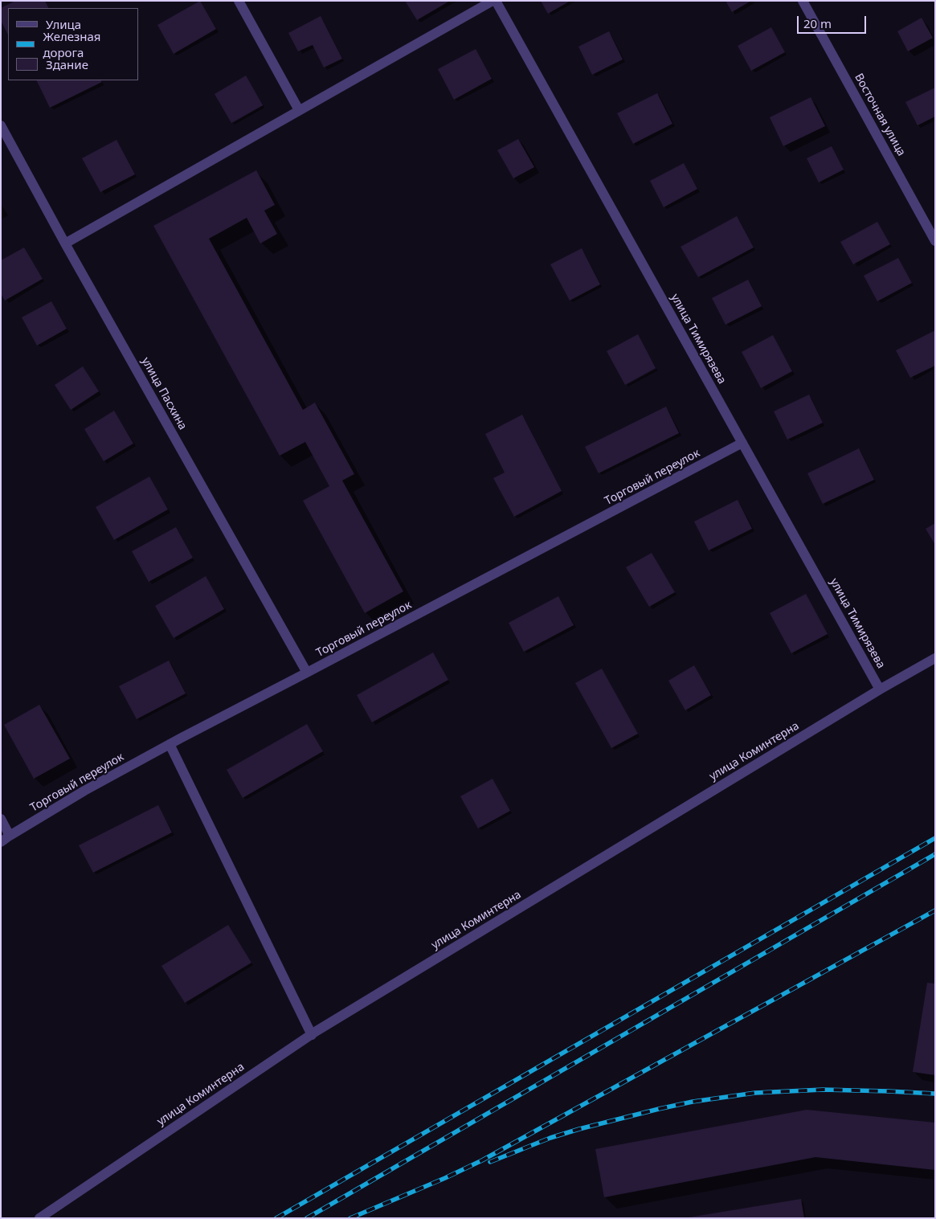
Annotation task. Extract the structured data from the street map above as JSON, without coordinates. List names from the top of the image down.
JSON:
{
  "streets": {
    "street": [
      "Восточная улица",
      "улица Тимирязева",
      "улица Пасхина",
      "Торговый переулок",
      "улица Коминтерна"
    ]
  },
  "crossings": [
    ["улица Тимирязева", "Торговый переулок"],
    ["улица Тимирязева", "улица Коминтерна"],
    ["улица Пасхина", "Торговый переулок"]
  ],
  "legend": ["Улица", "Железная дорога", "Здание"],
  "scale_bar": "20 m"
}
